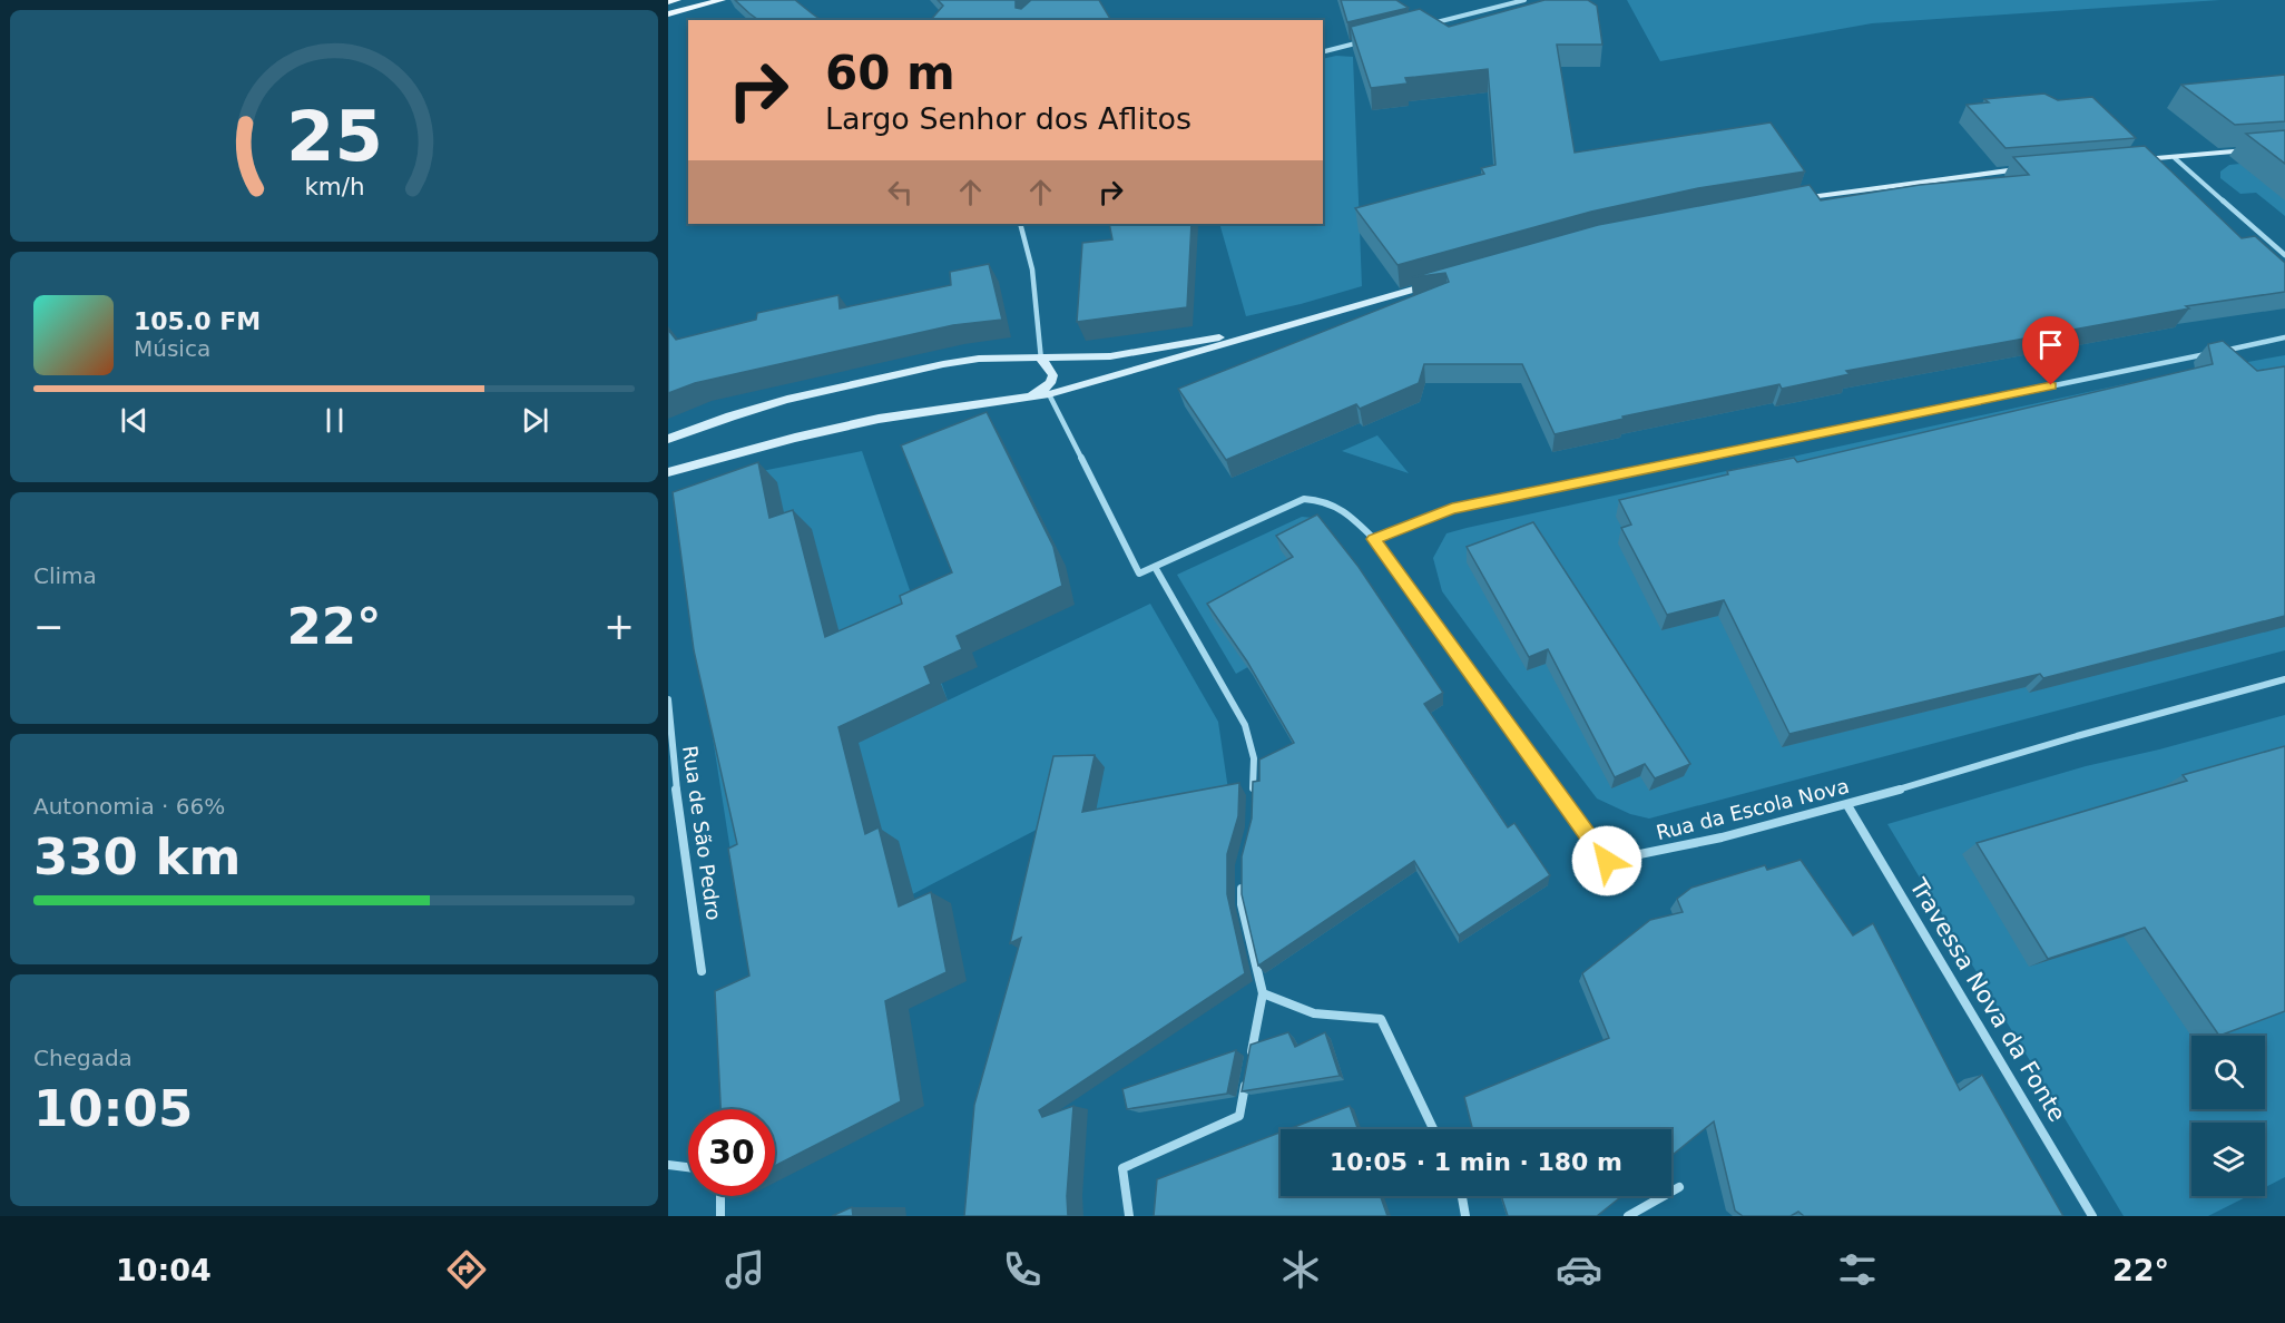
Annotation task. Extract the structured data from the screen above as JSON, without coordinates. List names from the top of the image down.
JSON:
{
  "streets": {
    "street": ["Rua da Escola Nova", "Rua de São Pedro", "Travessa Nova da Fonte"]
  },
  "crossings": [
    ["Rua da Escola Nova", "Travessa Nova da Fonte"]
  ],
  "page": {
    "turn": ["60 m", "Largo Senhor dos Aflitos"],
    "song": ["105.0 FM", "Música"],
    "tile": [
      "Clima",
      ["Autonomia · 66%", "330 km"],
      ["Chegada", "10:05"]
    ],
    "heat": ["−", "22°", "+"],
    "limit": "30",
    "trip": "10:05 · 1 min · 180 m",
    "tabs": ["10:04", "22°"],
    "gauge": ["25", "km/h"]
  }
}
